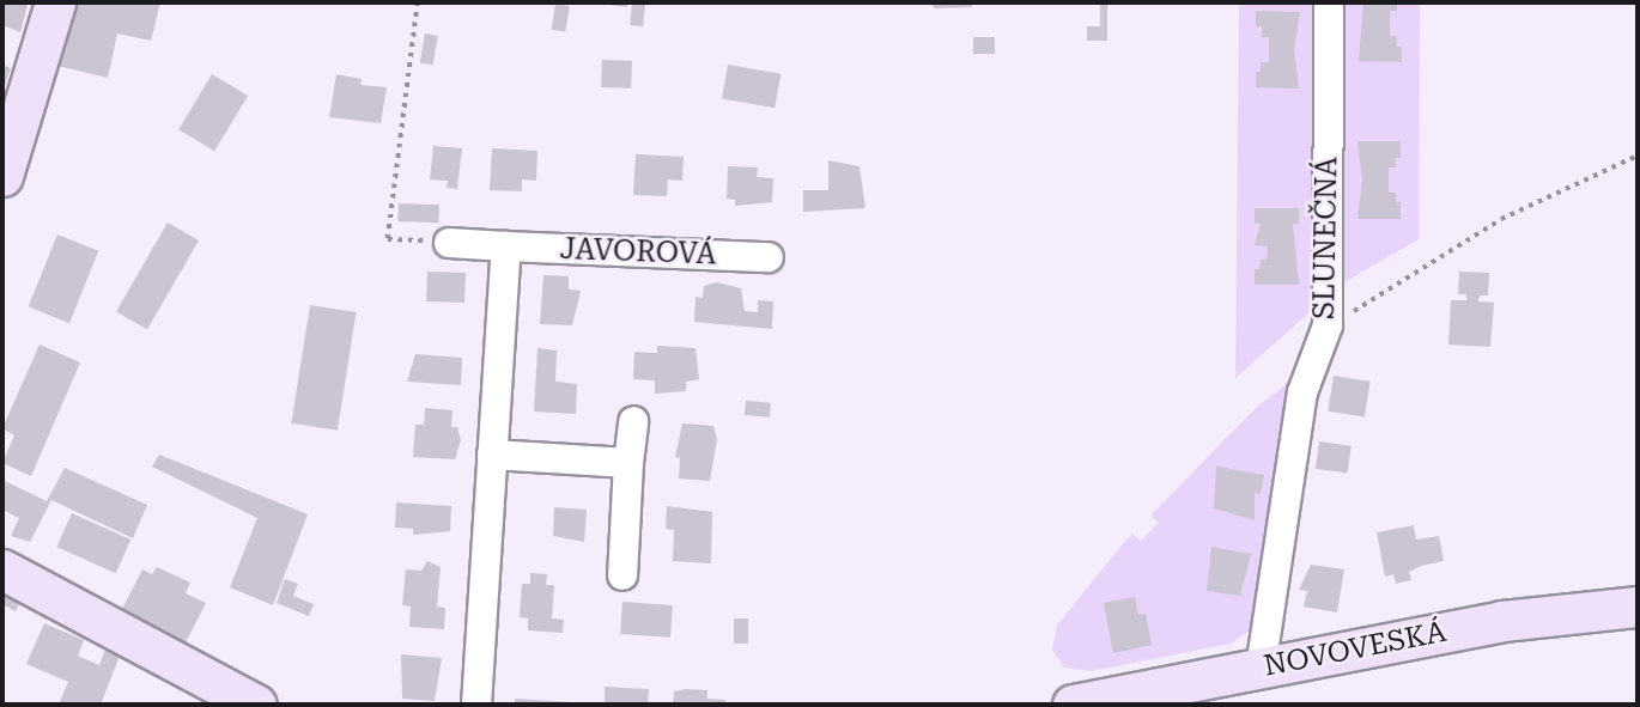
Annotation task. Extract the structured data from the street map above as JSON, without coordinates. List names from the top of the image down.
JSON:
{
  "streets": {
    "street": ["SLUNEČNÁ", "JAVOROVÁ", "NOVOVESKÁ"]
  },
  "crossings": [
    ["SLUNEČNÁ", "NOVOVESKÁ"]
  ]
}
